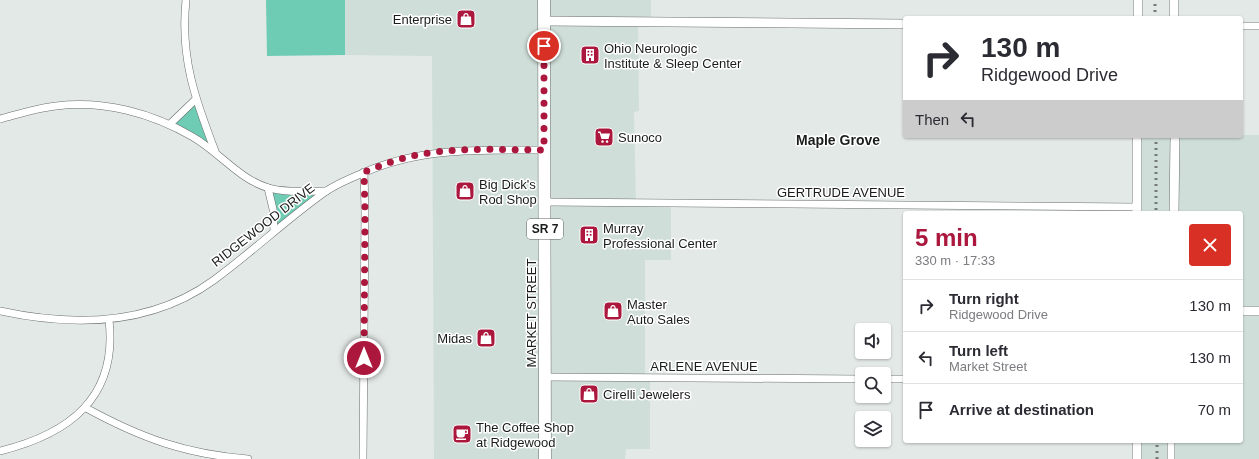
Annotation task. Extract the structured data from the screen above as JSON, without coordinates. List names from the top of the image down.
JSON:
{
  "streets": {
    "main road": ["SR 7", "MARKET STREET"],
    "street": ["GERTRUDE AVENUE", "RIDGEWOOD DRIVE", "ARLENE AVENUE"]
  },
  "crossings": [
    ["GERTRUDE AVENUE", "MARKET STREET"],
    ["RIDGEWOOD DRIVE", "MARKET STREET"],
    ["MARKET STREET", "ARLENE AVENUE"]
  ],
  "districts": ["Maple Grove"],
  "places": {
    "shop": [
      "Enterprise",
      "Big Dick's Rod Shop",
      "Master Auto Sales",
      "Midas",
      "Cirelli Jewelers"
    ],
    "building": ["Ohio Neurologic Institute & Sleep Center", "Murray Professional Center"],
    "supermarket": ["Sunoco"],
    "cafe": ["The Coffee Shop at Ridgewood"]
  },
  "page": {
    "turn": ["130 m", "Ridgewood Drive"],
    "then": "Then",
    "heading": ["5 min", "330 m · 17:33"],
    "list": [
      {
        "name": "Turn right",
        "note": "Ridgewood Drive",
        "value": "130 m"
      },
      {
        "name": "Turn left",
        "note": "Market Street",
        "value": "130 m"
      },
      {
        "name": "Arrive at destination",
        "value": "70 m"
      }
    ]
  }
}
